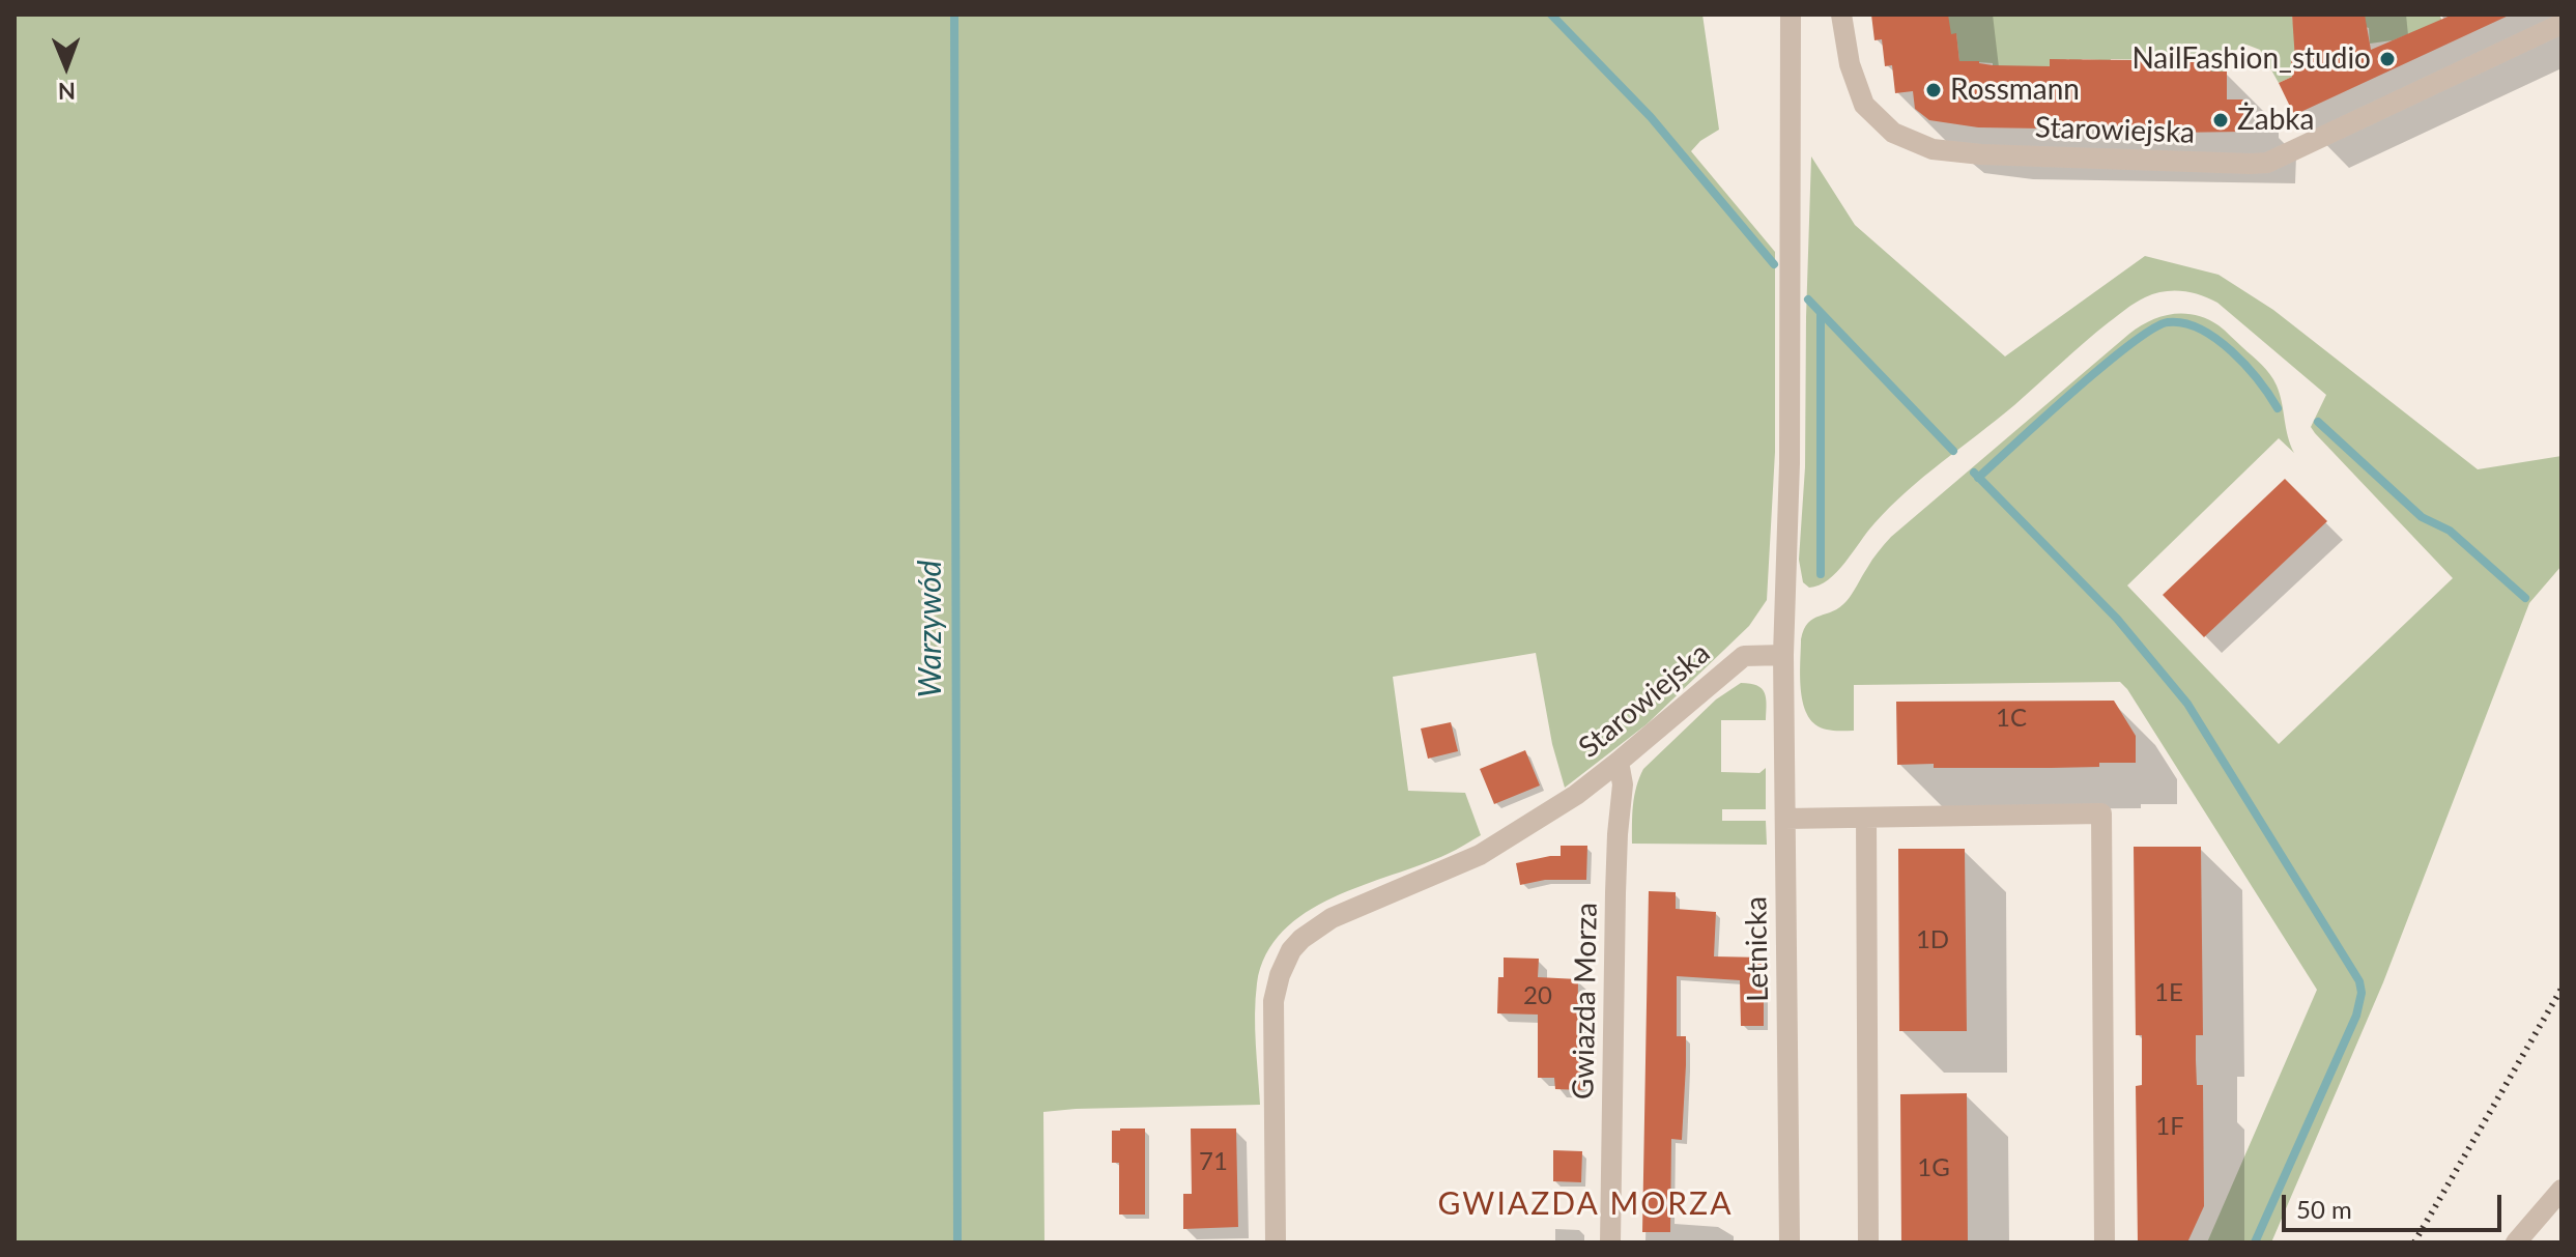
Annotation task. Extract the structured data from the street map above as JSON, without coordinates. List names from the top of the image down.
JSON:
{
  "streets": {
    "street": ["Starowiejska", "Letnicka", "Gwiazda Morza"]
  },
  "crossings": [
    ["Starowiejska", "Letnicka"],
    ["Starowiejska", "Gwiazda Morza"]
  ],
  "districts": ["GWIAZDA MORZA"],
  "water": ["Warzywód"],
  "places": ["NailFashion_studio", "Rossmann", "Żabka"],
  "house_numbers": [
    "1C",
    "1D",
    "1E",
    "20",
    "1F",
    "71",
    "1G"
  ],
  "scale_bar": "50 m",
  "north": "bottom"
}
